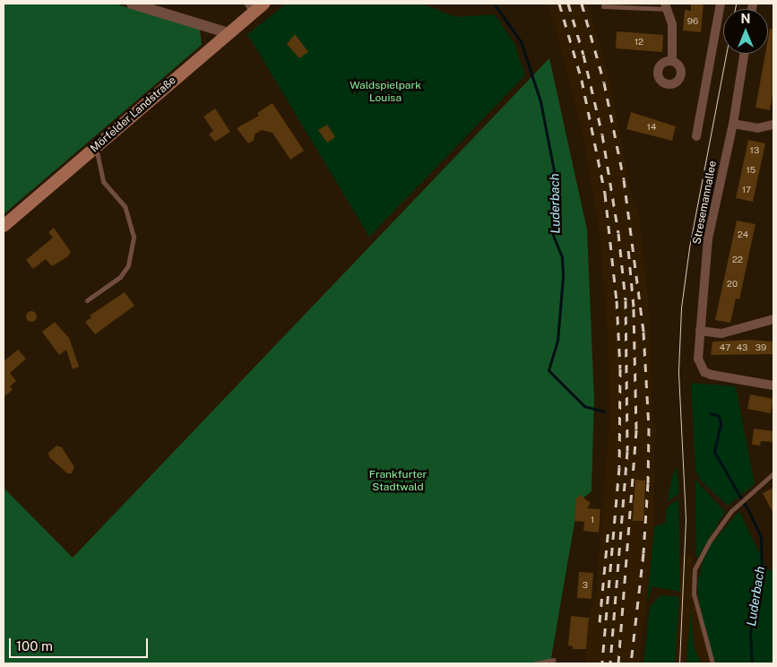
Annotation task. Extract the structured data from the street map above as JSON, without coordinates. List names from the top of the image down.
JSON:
{
  "streets": {
    "main road": ["Mörfelder Landstraße"],
    "street": ["Stresemannallee"]
  },
  "water": ["Luderbach"],
  "parks": ["Waldspielpark Louisa", "Frankfurter Stadtwald"],
  "house_numbers": [
    "96",
    "12",
    "14",
    "13",
    "15",
    "17",
    "24",
    "22",
    "20",
    "47",
    "43",
    "39",
    "1",
    "3"
  ],
  "scale_bar": "100 m",
  "north": "top"
}
